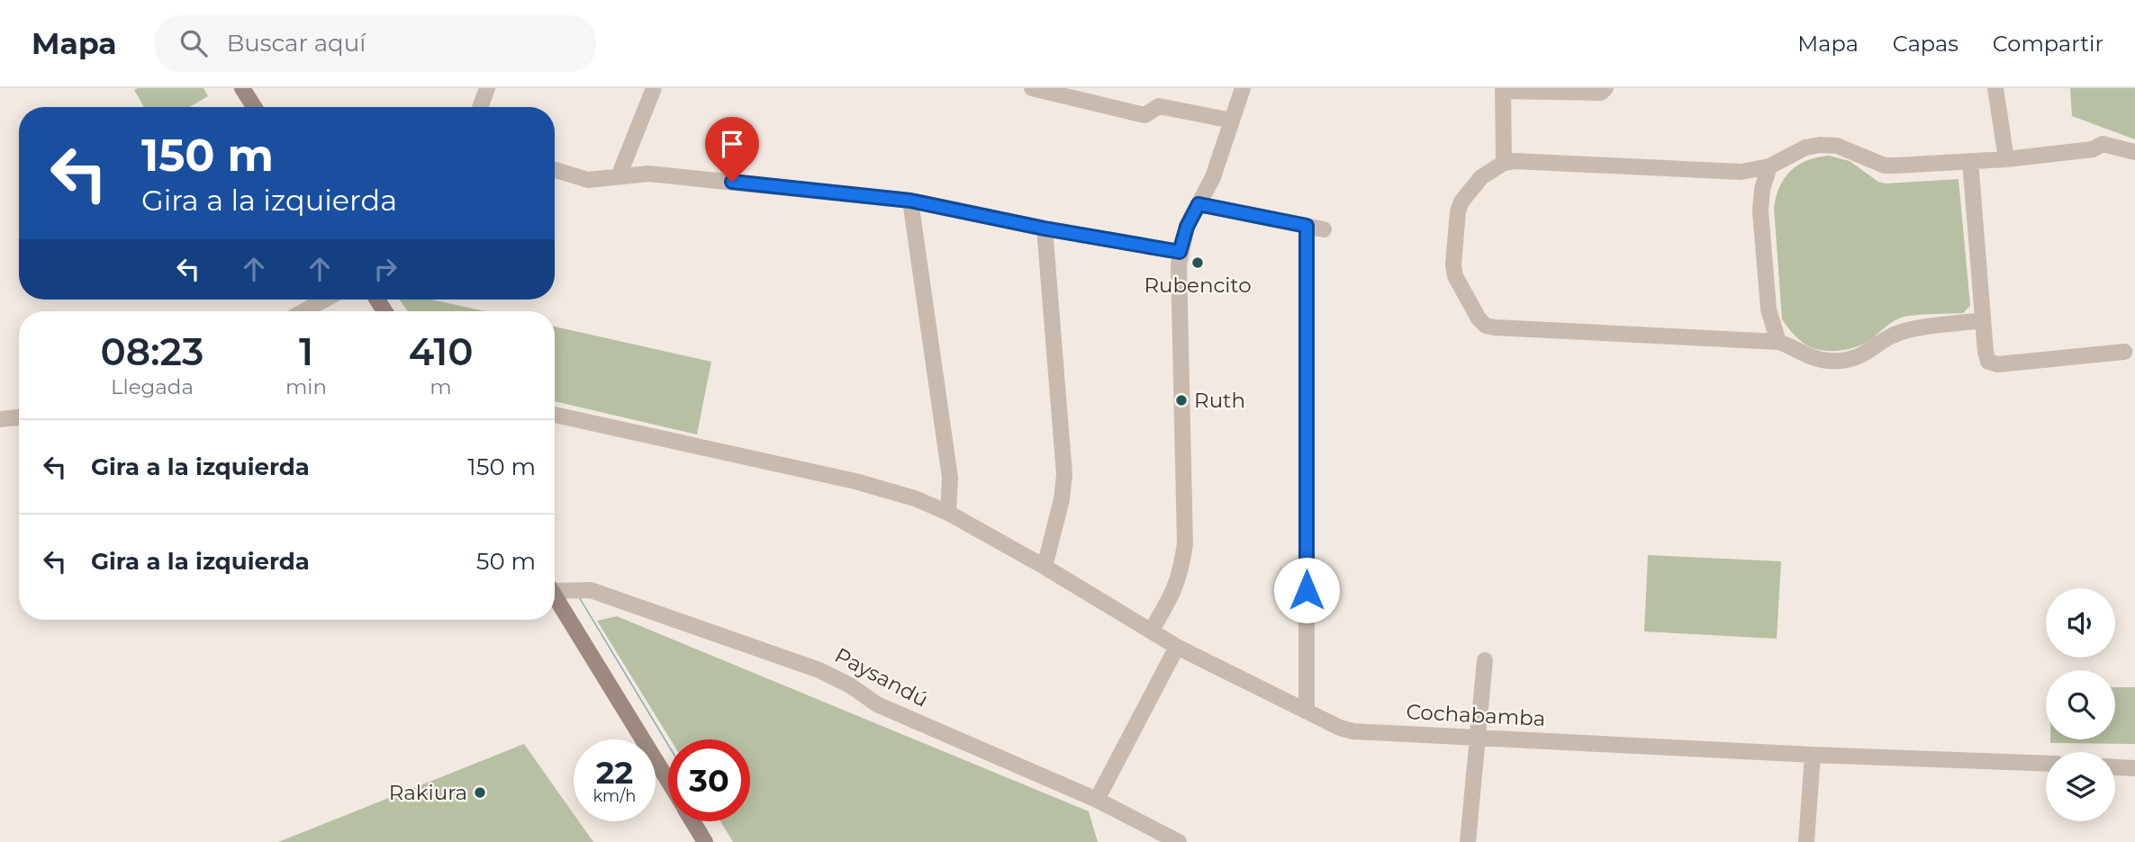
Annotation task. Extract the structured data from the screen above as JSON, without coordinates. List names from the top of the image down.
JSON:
{
  "streets": {
    "street": ["Paysandú", "Cochabamba"]
  },
  "places": ["Rubencito", "Ruth", "Rakiura"],
  "page": {
    "header": "Mapa",
    "search": "Buscar aquí",
    "nav": ["Mapa", "Capas", "Compartir"],
    "turn": ["150 m", "Gira a la izquierda"],
    "eta": [
      "08:23",
      "Llegada",
      "1",
      "min",
      "410",
      "m"
    ],
    "list": [
      {
        "name": "Gira a la izquierda",
        "value": "150 m"
      },
      {
        "name": "Gira a la izquierda",
        "value": "50 m"
      }
    ],
    "speed": "22 km/h",
    "limit": "30"
  }
}
